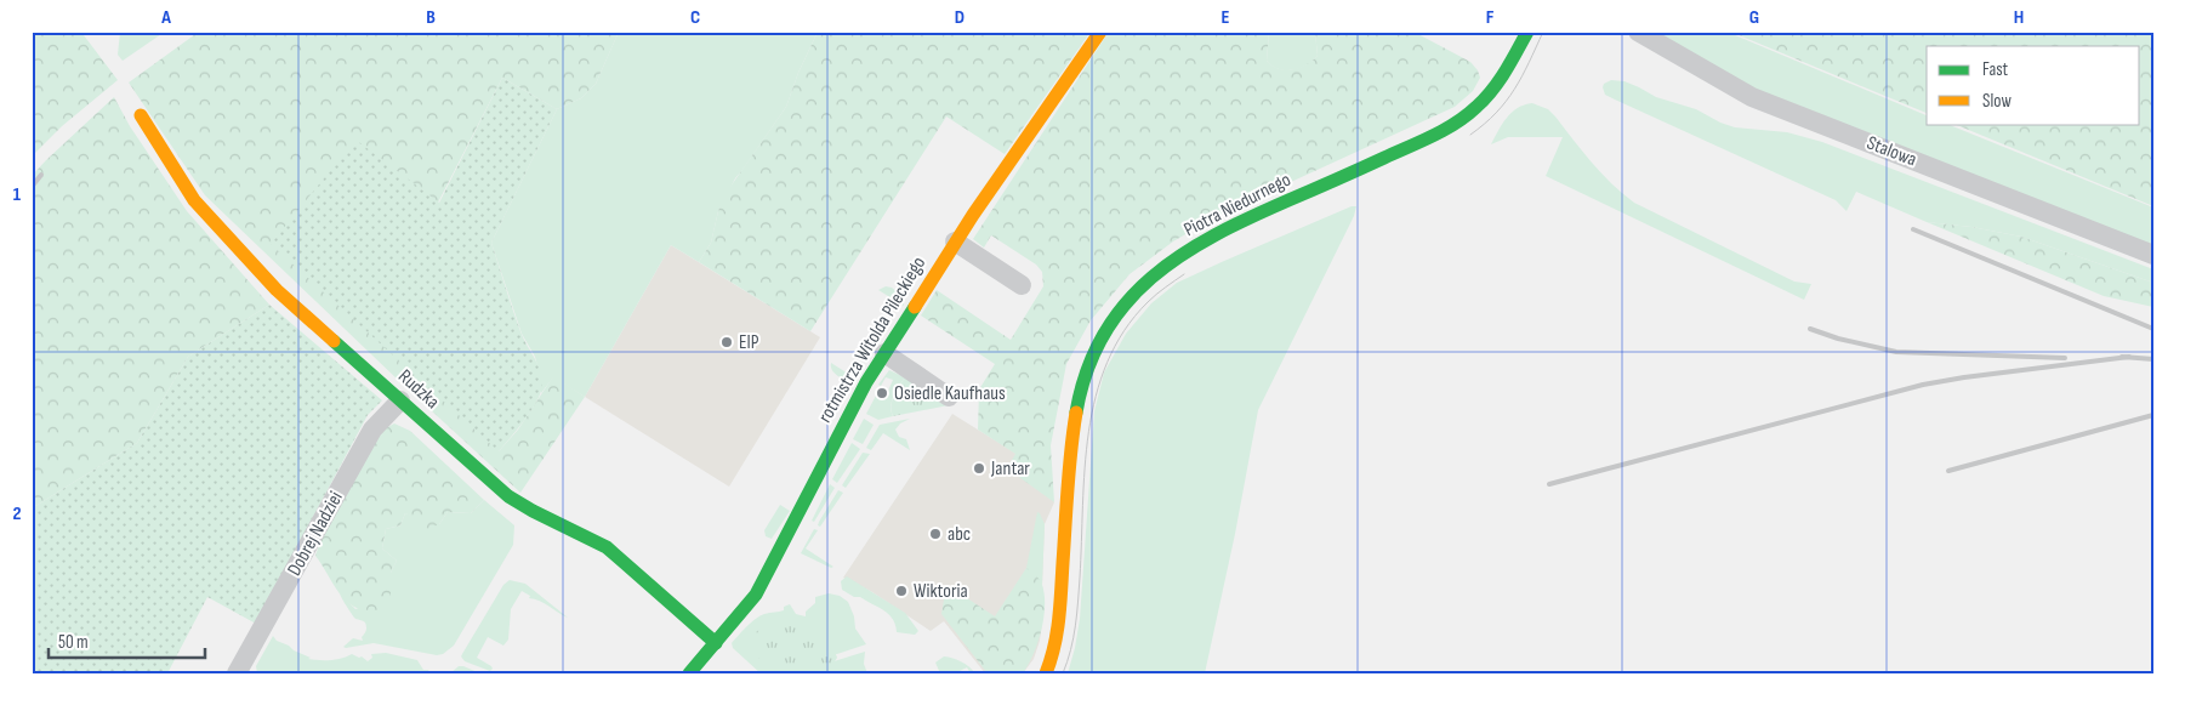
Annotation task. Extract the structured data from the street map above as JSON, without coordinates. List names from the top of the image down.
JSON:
{
  "streets": {
    "street": [
      "Stalowa",
      "Piotra Niedurnego",
      "rotmistrza Witolda Pileckiego",
      "Rudzka",
      "Dobrej Nadziei"
    ]
  },
  "crossings": [
    ["rotmistrza Witolda Pileckiego", "Rudzka"],
    ["Rudzka", "Dobrej Nadziei"]
  ],
  "places": [
    "EIP",
    "Osiedle Kaufhaus",
    "Jantar",
    "abc",
    "Wiktoria"
  ],
  "legend": ["Fast", "Slow"],
  "scale_bar": "50 m",
  "grid": {
    "columns": [
      "A",
      "B",
      "C",
      "D",
      "E",
      "F",
      "G",
      "H"
    ],
    "rows": ["1", "2"]
  }
}
